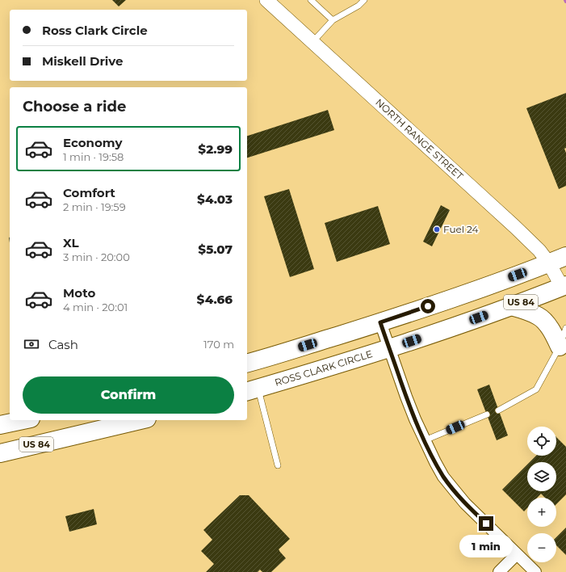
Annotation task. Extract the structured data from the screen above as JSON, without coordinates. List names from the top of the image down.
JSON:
{
  "streets": {
    "highway": ["US 84", "ROSS CLARK CIRCLE"],
    "street": ["NORTH RANGE STREET"]
  },
  "crossings": [
    ["NORTH RANGE STREET", "US 84"],
    ["NORTH RANGE STREET", "ROSS CLARK CIRCLE"]
  ],
  "places": ["Fuel 24"],
  "page": {
    "banner": ["Ross Clark Circle", "Miskell Drive"],
    "heading": "Choose a ride",
    "list": [
      {
        "name": "Economy",
        "note": "1 min · 19:58",
        "value": "$2.99"
      },
      {
        "name": "Comfort",
        "note": "2 min · 19:59",
        "value": "$4.03"
      },
      {
        "name": "XL",
        "note": "3 min · 20:00",
        "value": "$5.07"
      },
      {
        "name": "Moto",
        "note": "4 min · 20:01",
        "value": "$4.66"
      }
    ],
    "pay": ["Cash", "170 m"],
    "buttons": "Confirm",
    "map_buttons": ["+", "−"],
    "bubble": "1 min"
  }
}
